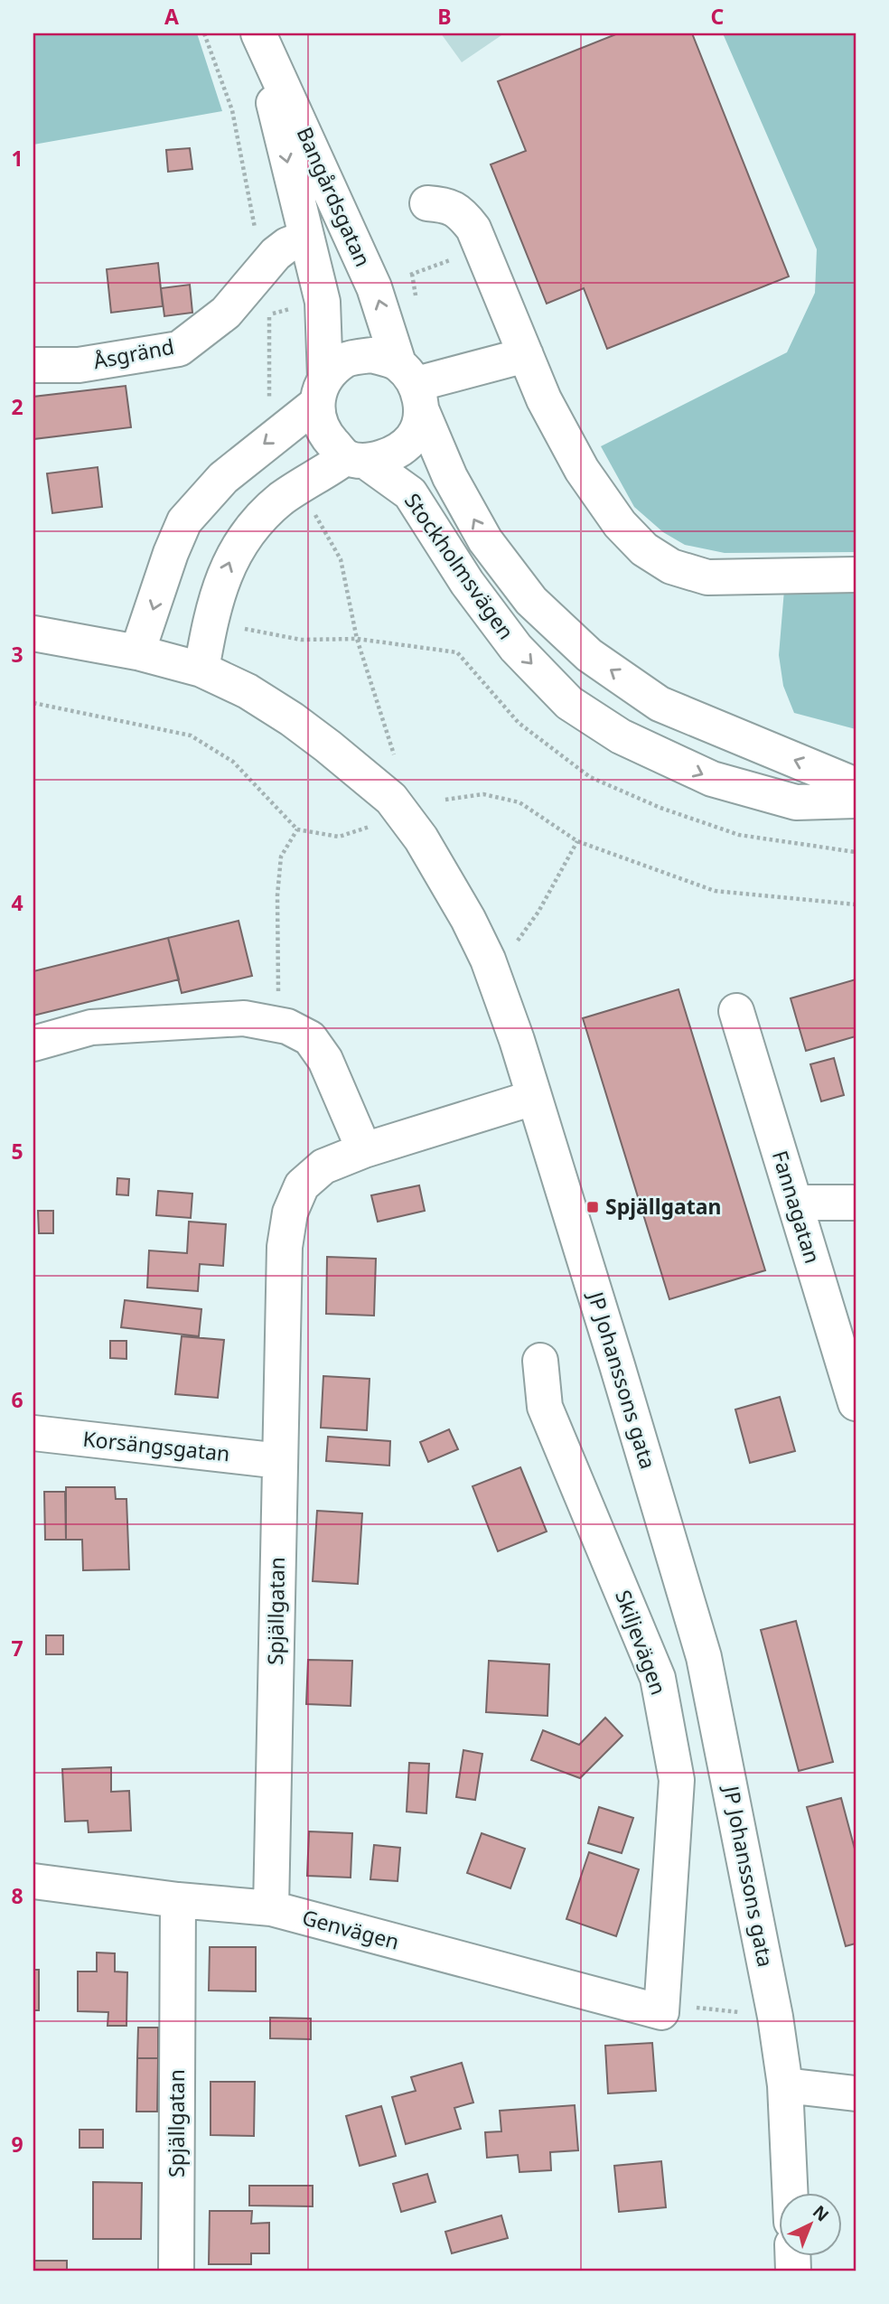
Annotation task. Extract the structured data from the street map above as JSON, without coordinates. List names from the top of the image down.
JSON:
{
  "streets": {
    "street": [
      "Bangårdsgatan",
      "Åsgränd",
      "Stockholmsvägen",
      "Fannagatan",
      "JP Johanssons gata",
      "Korsängsgatan",
      "Spjällgatan",
      "Skiljevägen",
      "Genvägen"
    ]
  },
  "crossings": [
    ["Bangårdsgatan", "Åsgränd"],
    ["Bangårdsgatan", "Stockholmsvägen"],
    ["JP Johanssons gata", "Spjällgatan"],
    ["Korsängsgatan", "Spjällgatan"],
    ["Spjällgatan", "Genvägen"],
    ["Skiljevägen", "Genvägen"]
  ],
  "places": {
    "transit": ["Spjällgatan"]
  },
  "north": "top right",
  "grid": {
    "columns": ["A", "B", "C"],
    "rows": [
      "1",
      "2",
      "3",
      "4",
      "5",
      "6",
      "7",
      "8",
      "9"
    ]
  }
}
